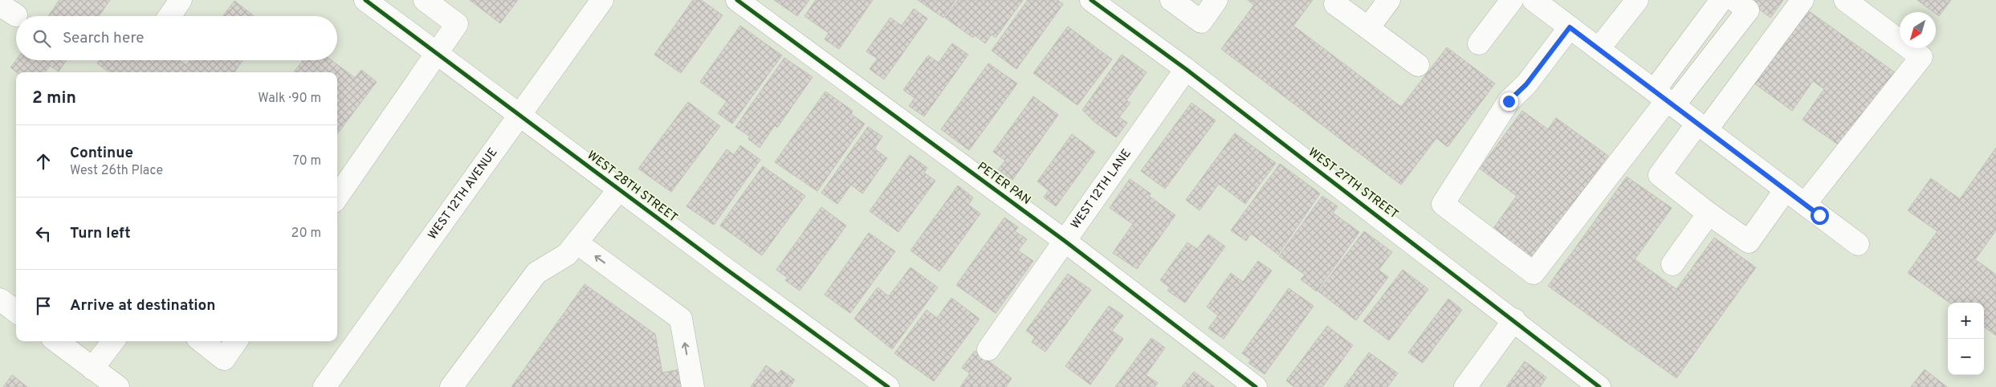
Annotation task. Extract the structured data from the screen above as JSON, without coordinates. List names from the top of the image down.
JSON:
{
  "streets": {
    "street": [
      "PETER PAN",
      "WEST 27TH STREET",
      "WEST 28TH STREET",
      "WEST 12TH LANE",
      "WEST 12TH AVENUE"
    ]
  },
  "crossings": [
    ["PETER PAN", "WEST 12TH LANE"],
    ["WEST 27TH STREET", "WEST 12TH LANE"],
    ["WEST 28TH STREET", "WEST 12TH AVENUE"]
  ],
  "north": "bottom left",
  "page": {
    "search": "Search here",
    "heading": ["2 min", "Walk · 90 m"],
    "list": [
      ["Continue", "West 26th Place", "70 m"],
      ["Turn left", "20 m"],
      "Arrive at destination"
    ],
    "map_buttons": ["+", "−"]
  }
}
